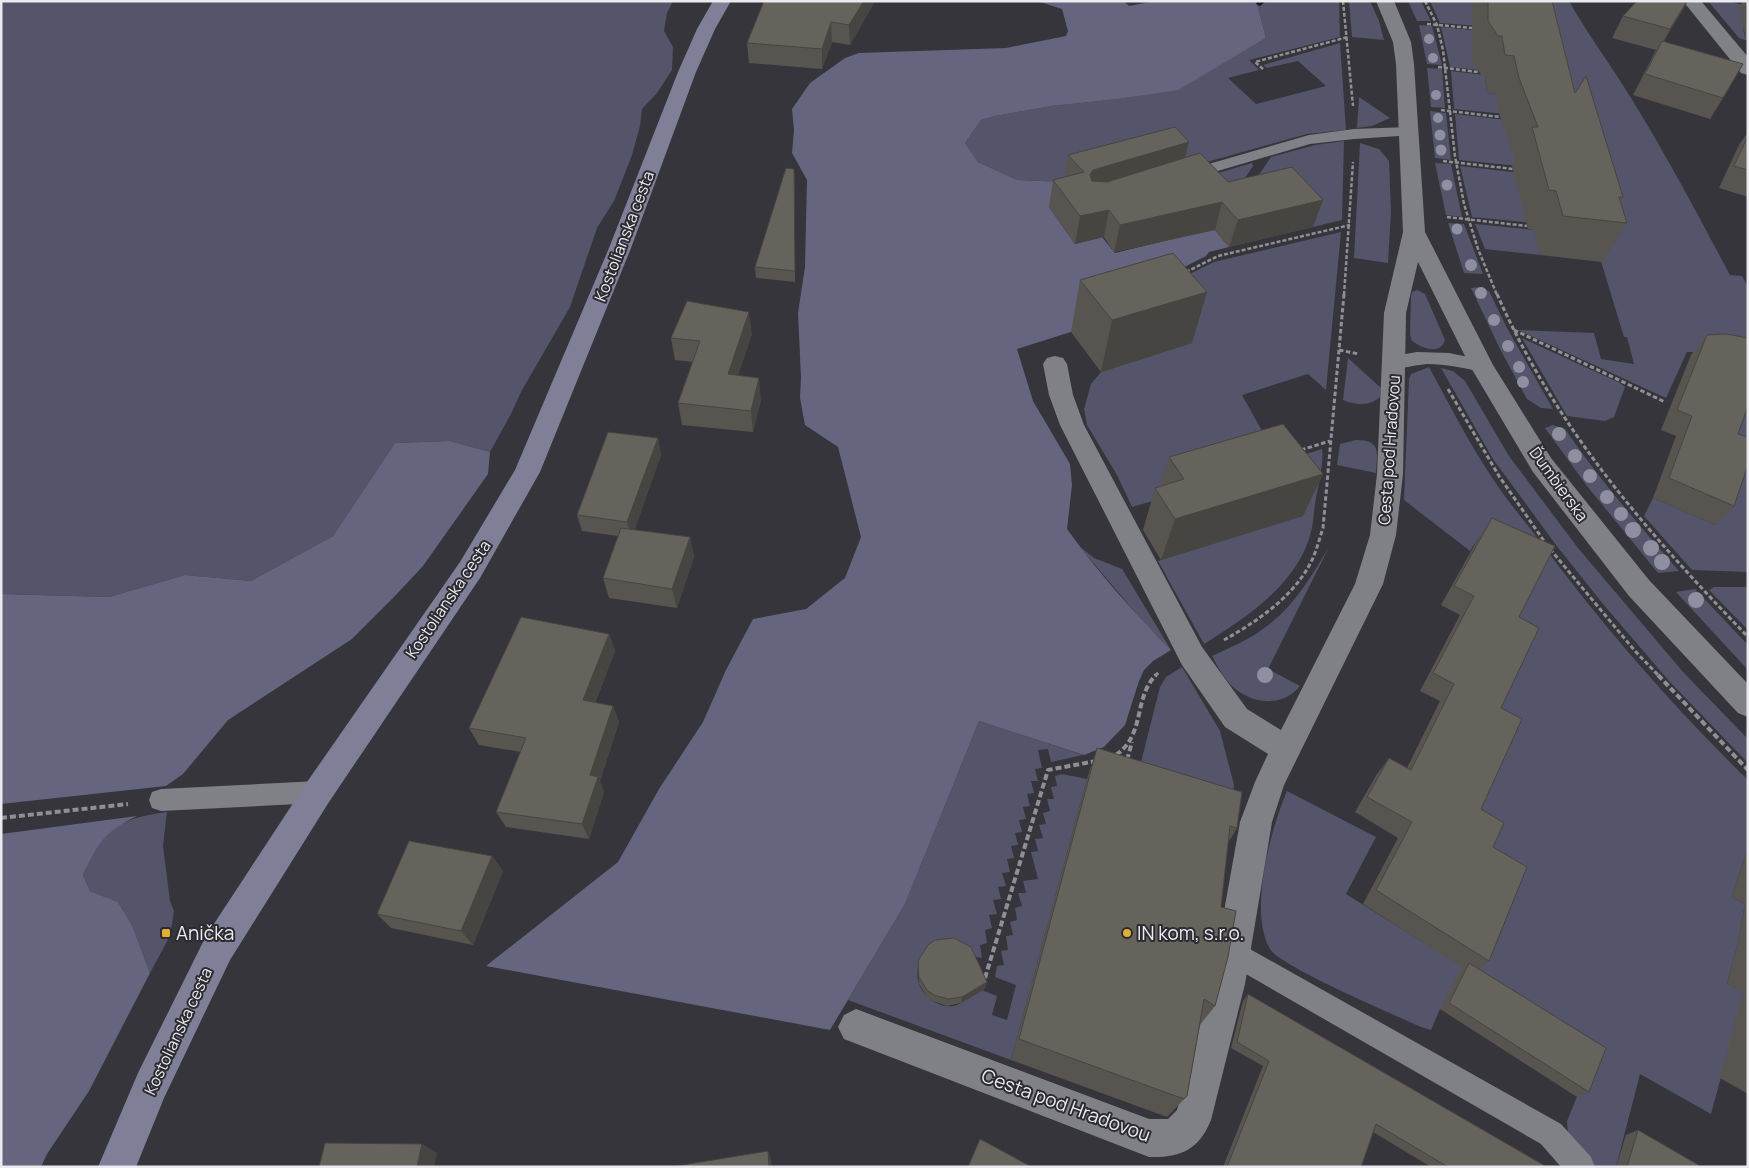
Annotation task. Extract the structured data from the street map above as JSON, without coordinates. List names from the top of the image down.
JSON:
{
  "streets": {
    "street": ["Kostolianska cesta", "Cesta pod Hradovou", "Ďumbierska"]
  },
  "crossings": [
    ["Cesta pod Hradovou", "Ďumbierska"]
  ],
  "places": {
    "transit": ["Anička"],
    "other": ["IN kom, s.r.o."]
  }
}
